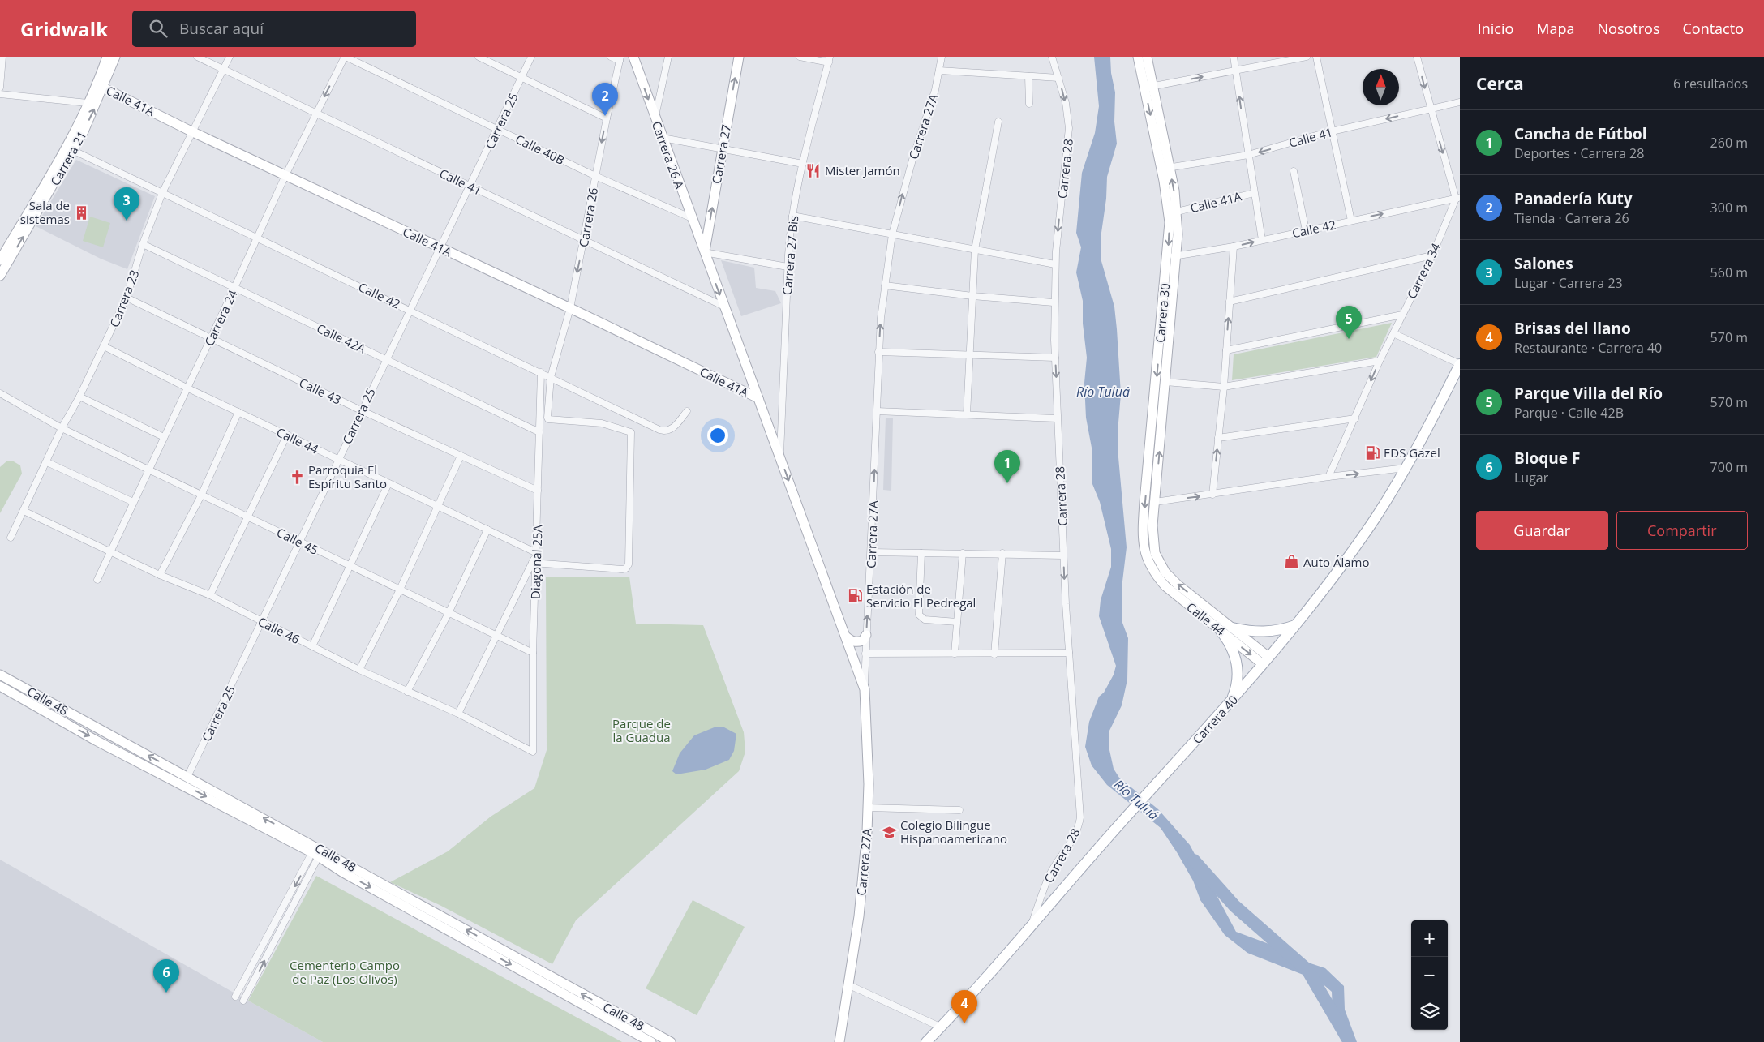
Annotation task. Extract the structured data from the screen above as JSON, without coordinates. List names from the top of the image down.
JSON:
{
  "streets": {
    "main road": [
      "Calle 41A",
      "Carrera 27A",
      "Carrera 27",
      "Carrera 26 A",
      "Carrera 21",
      "Carrera 30",
      "Calle 44",
      "Calle 48",
      "Carrera 40"
    ],
    "street": [
      "Carrera 25",
      "Calle 41",
      "Calle 40B",
      "Carrera 28",
      "Carrera 26",
      "Calle 42",
      "Carrera 27 Bis",
      "Carrera 34",
      "Carrera 23",
      "Carrera 24",
      "Calle 42A",
      "Calle 43",
      "Calle 45",
      "Diagonal 25A",
      "Calle 46"
    ]
  },
  "crossings": [
    ["Calle 41A", "Carrera 25"],
    ["Calle 41A", "Carrera 26 A"],
    ["Calle 41A", "Carrera 21"],
    ["Calle 41A", "Carrera 26"],
    ["Calle 41A", "Carrera 23"],
    ["Calle 41A", "Carrera 30"],
    ["Calle 41A", "Carrera 24"],
    ["Carrera 25", "Calle 41"],
    ["Carrera 25", "Calle 40B"],
    ["Carrera 25", "Calle 42"],
    ["Carrera 25", "Calle 42A"],
    ["Carrera 25", "Calle 43"],
    ["Carrera 25", "Calle 44"],
    ["Carrera 25", "Calle 45"],
    ["Carrera 25", "Calle 46"],
    ["Carrera 25", "Calle 48"],
    ["Carrera 27A", "Carrera 26 A"],
    ["Calle 41", "Carrera 26 A"],
    ["Calle 41", "Carrera 26"],
    ["Calle 41", "Carrera 23"],
    ["Calle 41", "Carrera 30"],
    ["Calle 41", "Carrera 24"],
    ["Calle 40B", "Carrera 26 A"],
    ["Calle 40B", "Carrera 26"],
    ["Calle 40B", "Carrera 24"],
    ["Carrera 27", "Carrera 26 A"],
    ["Carrera 26 A", "Carrera 27 Bis"],
    ["Carrera 21", "Calle 42"],
    ["Carrera 28", "Carrera 40"],
    ["Carrera 26", "Calle 42"],
    ["Carrera 26", "Diagonal 25A"],
    ["Calle 42", "Carrera 34"],
    ["Calle 42", "Carrera 23"],
    ["Calle 42", "Carrera 30"],
    ["Calle 42", "Carrera 24"],
    ["Calle 42", "Diagonal 25A"],
    ["Carrera 23", "Calle 42A"],
    ["Carrera 23", "Calle 43"],
    ["Carrera 23", "Calle 44"],
    ["Carrera 23", "Calle 45"],
    ["Carrera 23", "Calle 46"],
    ["Carrera 30", "Calle 44"],
    ["Carrera 24", "Calle 42A"],
    ["Carrera 24", "Calle 43"],
    ["Carrera 24", "Calle 44"],
    ["Carrera 24", "Calle 45"],
    ["Carrera 24", "Calle 46"],
    ["Calle 42A", "Diagonal 25A"],
    ["Calle 43", "Diagonal 25A"],
    ["Calle 44", "Diagonal 25A"],
    ["Calle 44", "Carrera 40"],
    ["Calle 45", "Diagonal 25A"],
    ["Diagonal 25A", "Calle 46"]
  ],
  "one_way": [
    "Carrera 27A",
    "Carrera 27",
    "Carrera 26 A",
    "Carrera 28"
  ],
  "water": ["Río Tuluá"],
  "parks": ["Parque de la Guadua", "Cementerio Campo de Paz (Los Olivos)"],
  "places": {
    "restaurant": ["Mister Jamón"],
    "building": ["Sala de sistemas"],
    "fuel station": ["EDS Gazel", "Estación de Servicio El Pedregal"],
    "church": ["Parroquia El Espíritu Santo"],
    "shop": ["Auto Álamo"],
    "school or university": ["Colegio Bilingue Hispanoamericano"]
  },
  "north": "top",
  "page": {
    "header": "Gridwalk",
    "search": "Buscar aquí",
    "nav": [
      "Inicio",
      "Mapa",
      "Nosotros",
      "Contacto"
    ],
    "heading": ["Cerca", "6 resultados"],
    "pins": [
      "2",
      "3",
      "5",
      "1",
      "6",
      "4"
    ],
    "list": [
      {
        "mark": "1",
        "name": "Cancha de Fútbol",
        "note": "Deportes · Carrera 28",
        "value": "260 m"
      },
      {
        "mark": "2",
        "name": "Panadería Kuty",
        "note": "Tienda · Carrera 26",
        "value": "300 m"
      },
      {
        "mark": "3",
        "name": "Salones",
        "note": "Lugar · Carrera 23",
        "value": "560 m"
      },
      {
        "mark": "4",
        "name": "Brisas del llano",
        "note": "Restaurante · Carrera 40",
        "value": "570 m"
      },
      {
        "mark": "5",
        "name": "Parque Villa del Río",
        "note": "Parque · Calle 42B",
        "value": "570 m"
      },
      {
        "mark": "6",
        "name": "Bloque F",
        "note": "Lugar",
        "value": "700 m"
      }
    ],
    "buttons": ["Guardar", "Compartir"],
    "map_buttons": ["+", "−"]
  }
}
